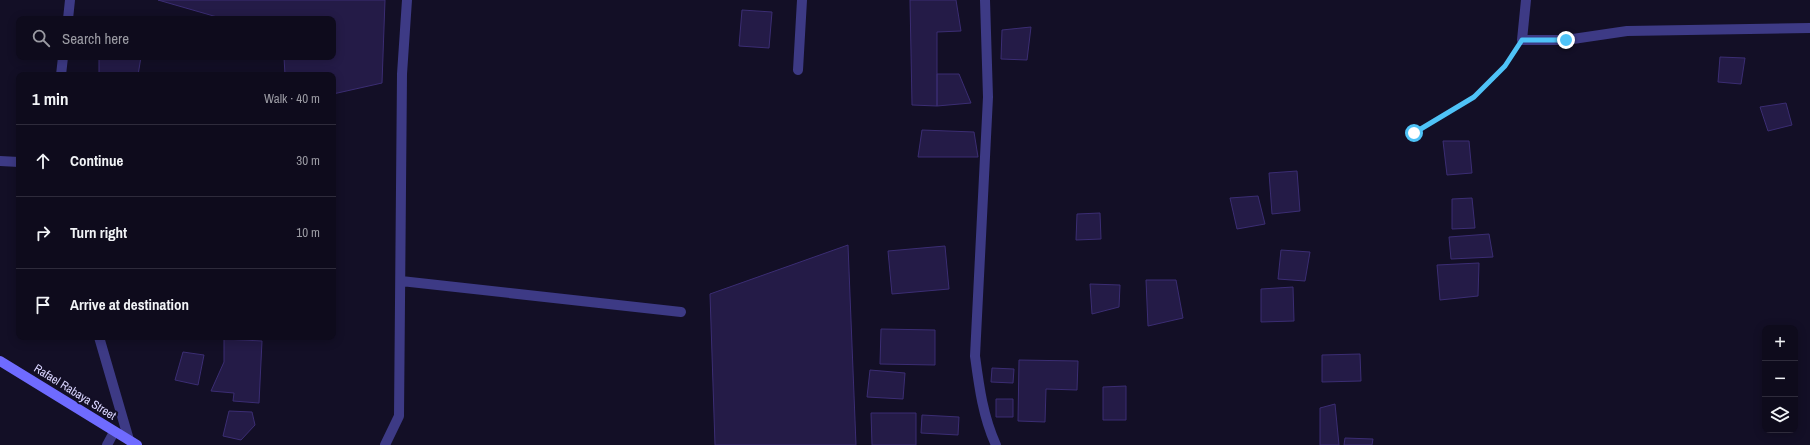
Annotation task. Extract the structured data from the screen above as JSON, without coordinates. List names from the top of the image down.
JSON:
{
  "streets": {
    "main road": ["Rafael Rabaya Street"]
  },
  "page": {
    "search": "Search here",
    "heading": ["1 min", "Walk · 40 m"],
    "list": [
      ["Continue", "30 m"],
      ["Turn right", "10 m"],
      "Arrive at destination"
    ],
    "map_buttons": ["+", "−"]
  }
}
